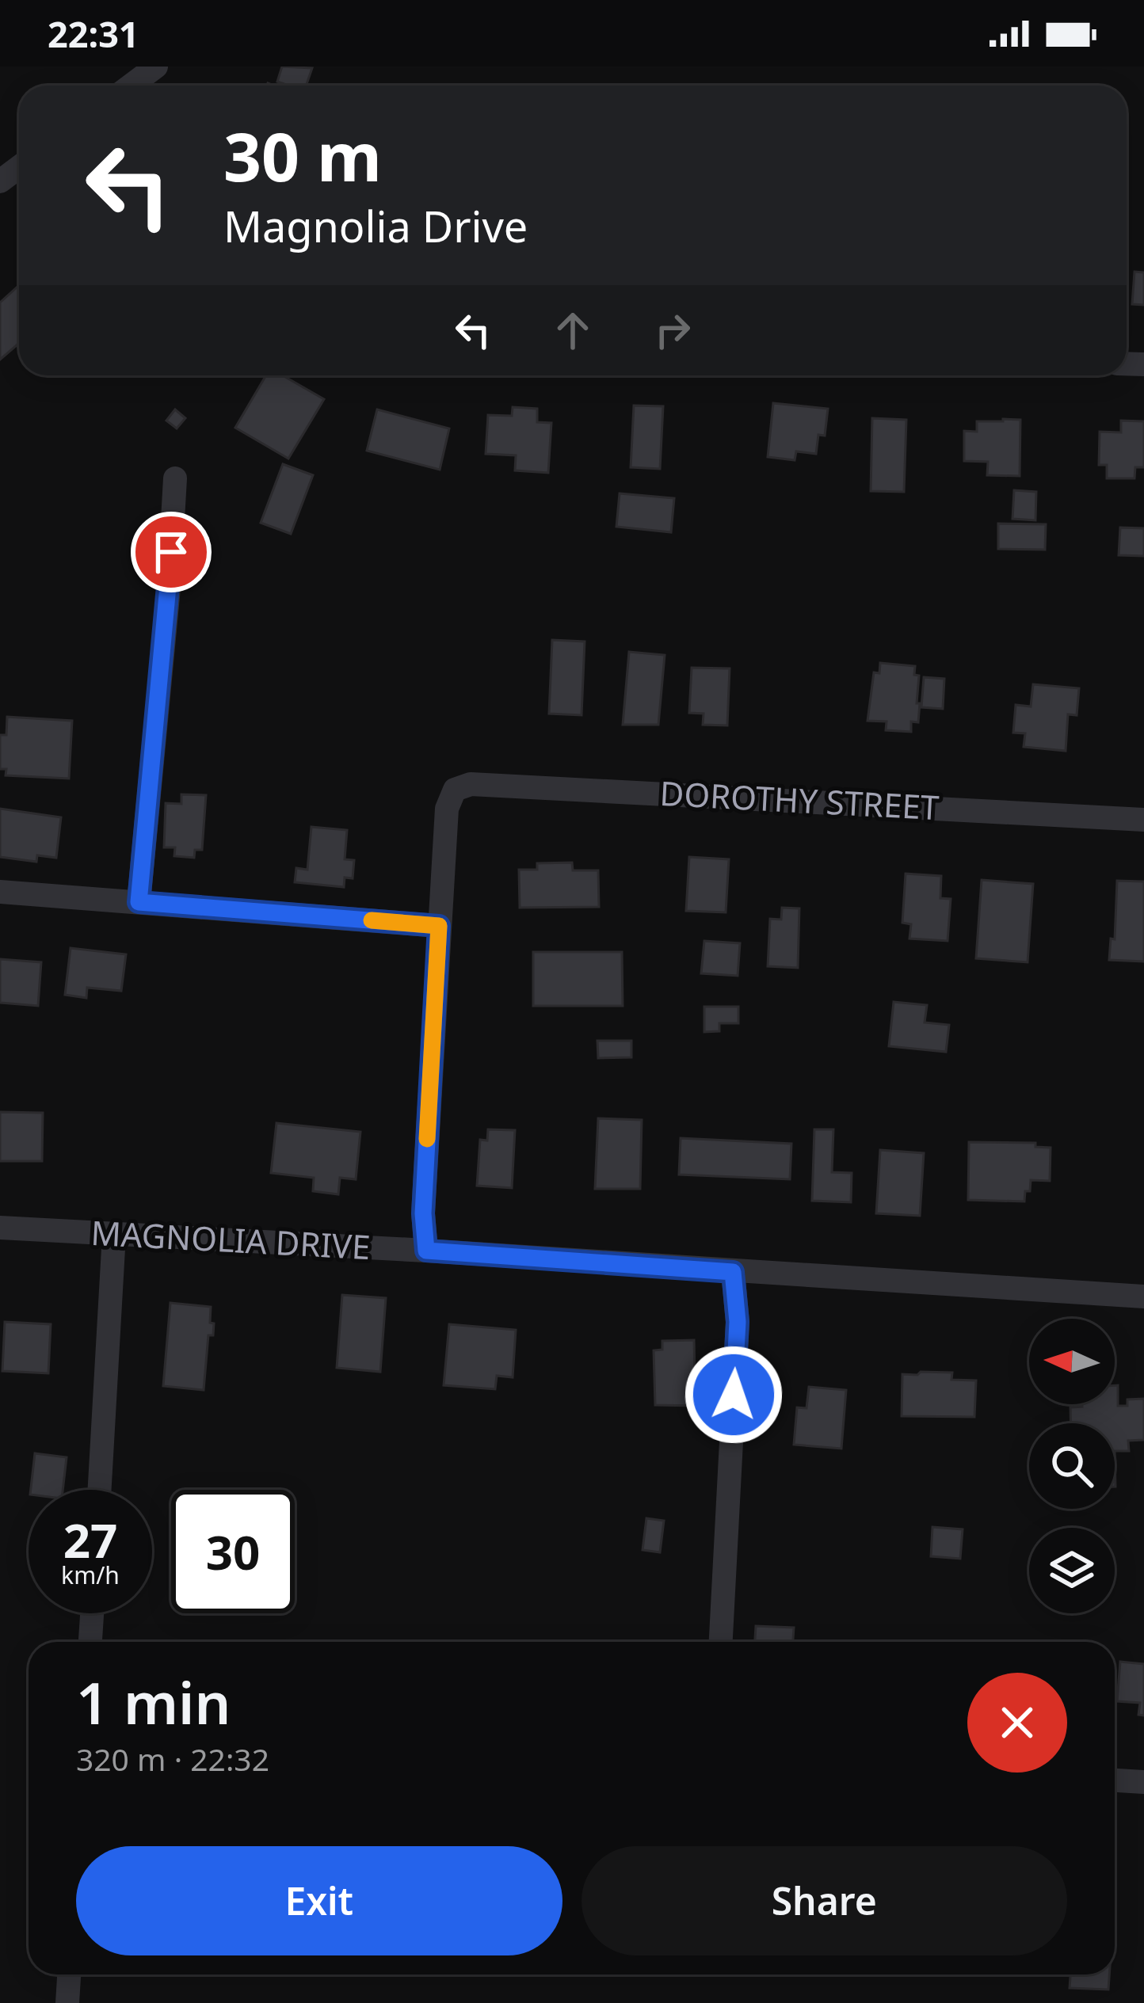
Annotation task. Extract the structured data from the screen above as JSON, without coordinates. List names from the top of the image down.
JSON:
{
  "streets": {
    "street": ["DOROTHY STREET", "MAGNOLIA DRIVE"]
  },
  "north": "left",
  "page": {
    "status": "22:31",
    "turn": ["30 m", "Magnolia Drive"],
    "speed": "27 km/h",
    "limit": "30",
    "heading": ["1 min", "320 m · 22:32"],
    "buttons": ["Exit", "Share"]
  }
}
